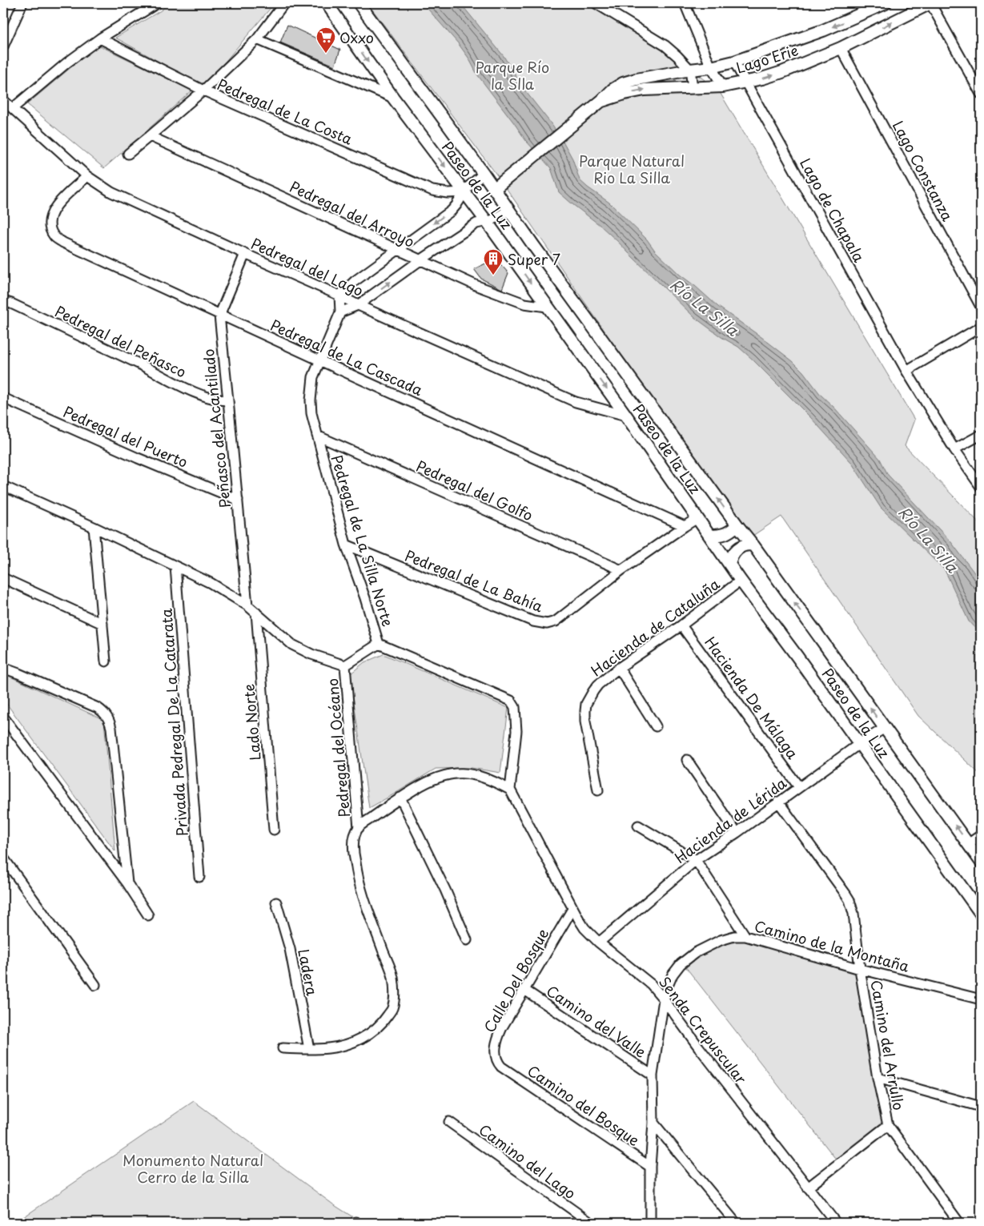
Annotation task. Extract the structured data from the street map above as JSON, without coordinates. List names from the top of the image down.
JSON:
{
  "streets": {
    "street": [
      "Lago Erie",
      "Pedregal de La Costa",
      "Lago Constanza",
      "Paseo de la Luz",
      "Lago de Chapala",
      "Pedregal del Arroyo",
      "Pedregal del Lago",
      "Pedregal del Peñasco",
      "Pedregal de La Cascada",
      "Peñasco del Acantilado",
      "Pedregal del Puerto",
      "Pedregal del Golfo",
      "Pedregal de La Silla Norte",
      "Pedregal de La Bahía",
      "Hacienda de Cataluña",
      "Hacienda De Málaga",
      "Privada Pedregal De La Catarata",
      "Lado Norte",
      "Pedregal del Océano",
      "Hacienda de Lérida",
      "Camino de la Montaña",
      "Ladera",
      "Calle Del Bosque",
      "Camino del Valle",
      "Senda Crepuscular",
      "Camino del Arrullo",
      "Camino del Bosque",
      "Camino del Lago"
    ]
  },
  "crossings": [
    ["Lago Erie", "Lago Constanza"],
    ["Lago Erie", "Paseo de la Luz"],
    ["Lago Erie", "Lago de Chapala"],
    ["Pedregal de La Costa", "Paseo de la Luz"],
    ["Paseo de la Luz", "Pedregal del Arroyo"],
    ["Paseo de la Luz", "Pedregal del Lago"],
    ["Paseo de la Luz", "Hacienda de Cataluña"],
    ["Paseo de la Luz", "Hacienda de Lérida"],
    ["Pedregal del Lago", "Pedregal de La Cascada"],
    ["Pedregal del Lago", "Peñasco del Acantilado"],
    ["Pedregal del Lago", "Pedregal de La Silla Norte"],
    ["Pedregal del Peñasco", "Peñasco del Acantilado"],
    ["Pedregal de La Cascada", "Peñasco del Acantilado"],
    ["Pedregal de La Cascada", "Pedregal de La Silla Norte"],
    ["Pedregal de La Cascada", "Pedregal de La Bahía"],
    ["Peñasco del Acantilado", "Pedregal del Puerto"],
    ["Pedregal del Golfo", "Pedregal de La Silla Norte"],
    ["Pedregal del Golfo", "Pedregal de La Bahía"],
    ["Pedregal de La Silla Norte", "Pedregal de La Bahía"],
    ["Pedregal de La Silla Norte", "Pedregal del Océano"],
    ["Hacienda de Cataluña", "Hacienda De Málaga"],
    ["Hacienda De Málaga", "Hacienda de Lérida"],
    ["Pedregal del Océano", "Ladera"],
    ["Pedregal del Océano", "Senda Crepuscular"],
    ["Hacienda de Lérida", "Senda Crepuscular"],
    ["Hacienda de Lérida", "Camino del Arrullo"],
    ["Camino de la Montaña", "Camino del Valle"],
    ["Camino de la Montaña", "Senda Crepuscular"],
    ["Camino de la Montaña", "Camino del Arrullo"],
    ["Camino de la Montaña", "Camino del Bosque"],
    ["Calle Del Bosque", "Camino del Valle"],
    ["Calle Del Bosque", "Senda Crepuscular"],
    ["Calle Del Bosque", "Camino del Bosque"]
  ],
  "water": ["Río La Silla"],
  "parks": ["Parque Río la Slla", "Parque Natural Rio La Silla", "Monumento Natural Cerro de la Silla"],
  "places": {
    "supermarket": ["Oxxo"],
    "building": ["Super 7"]
  }
}
